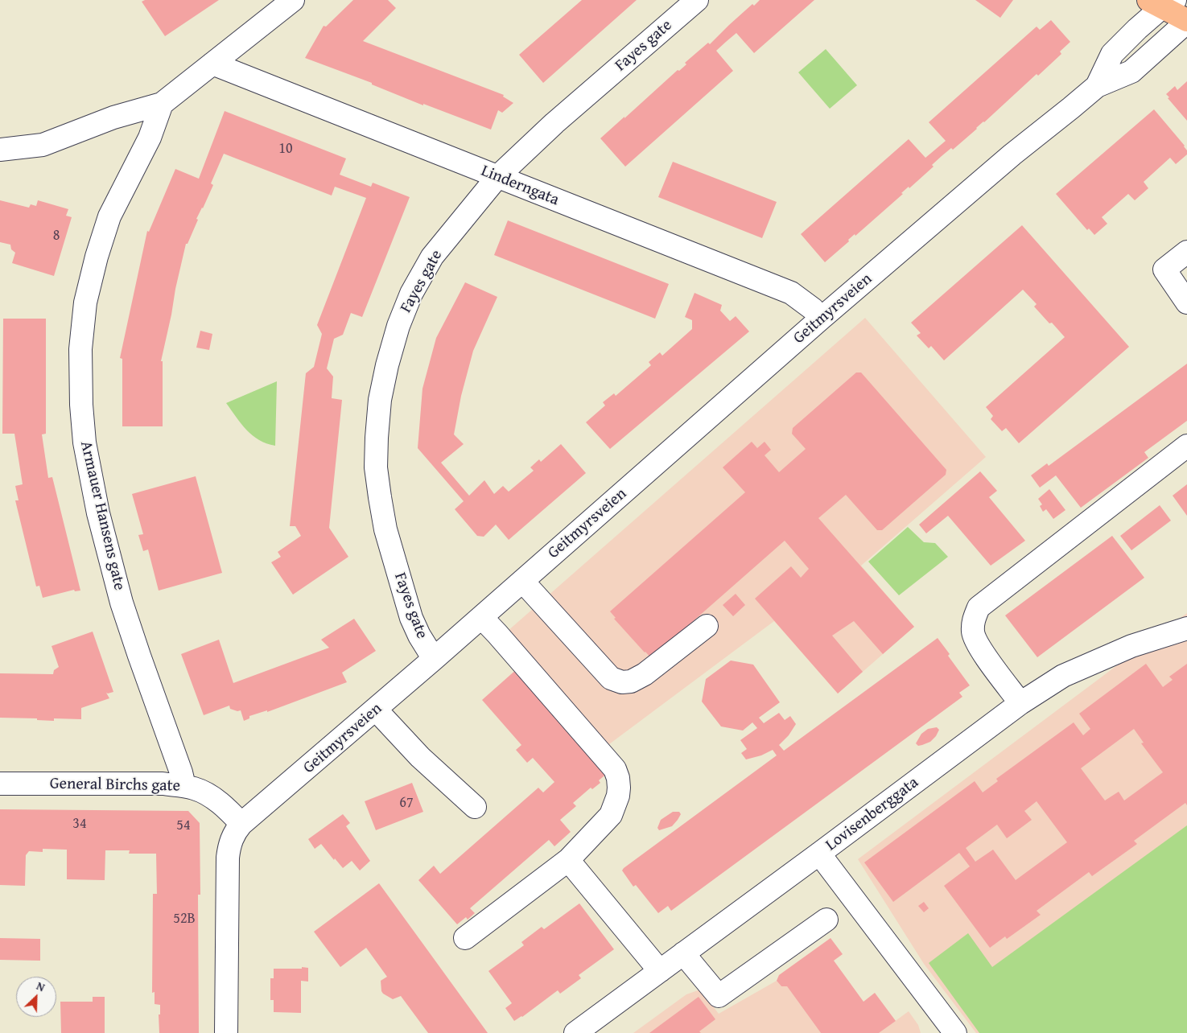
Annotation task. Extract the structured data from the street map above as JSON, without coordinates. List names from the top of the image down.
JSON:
{
  "streets": {
    "street": [
      "Fayes gate",
      "Linderngata",
      "Geitmyrsveien",
      "Armauer Hansens gate",
      "General Birchs gate",
      "Lovisenberggata"
    ]
  },
  "crossings": [
    ["Fayes gate", "Linderngata"],
    ["Fayes gate", "Geitmyrsveien"],
    ["Linderngata", "Geitmyrsveien"],
    ["Geitmyrsveien", "General Birchs gate"],
    ["Armauer Hansens gate", "General Birchs gate"]
  ],
  "house_numbers": [
    "10",
    "8",
    "67",
    "34",
    "54",
    "52B"
  ],
  "north": "top right"
}
